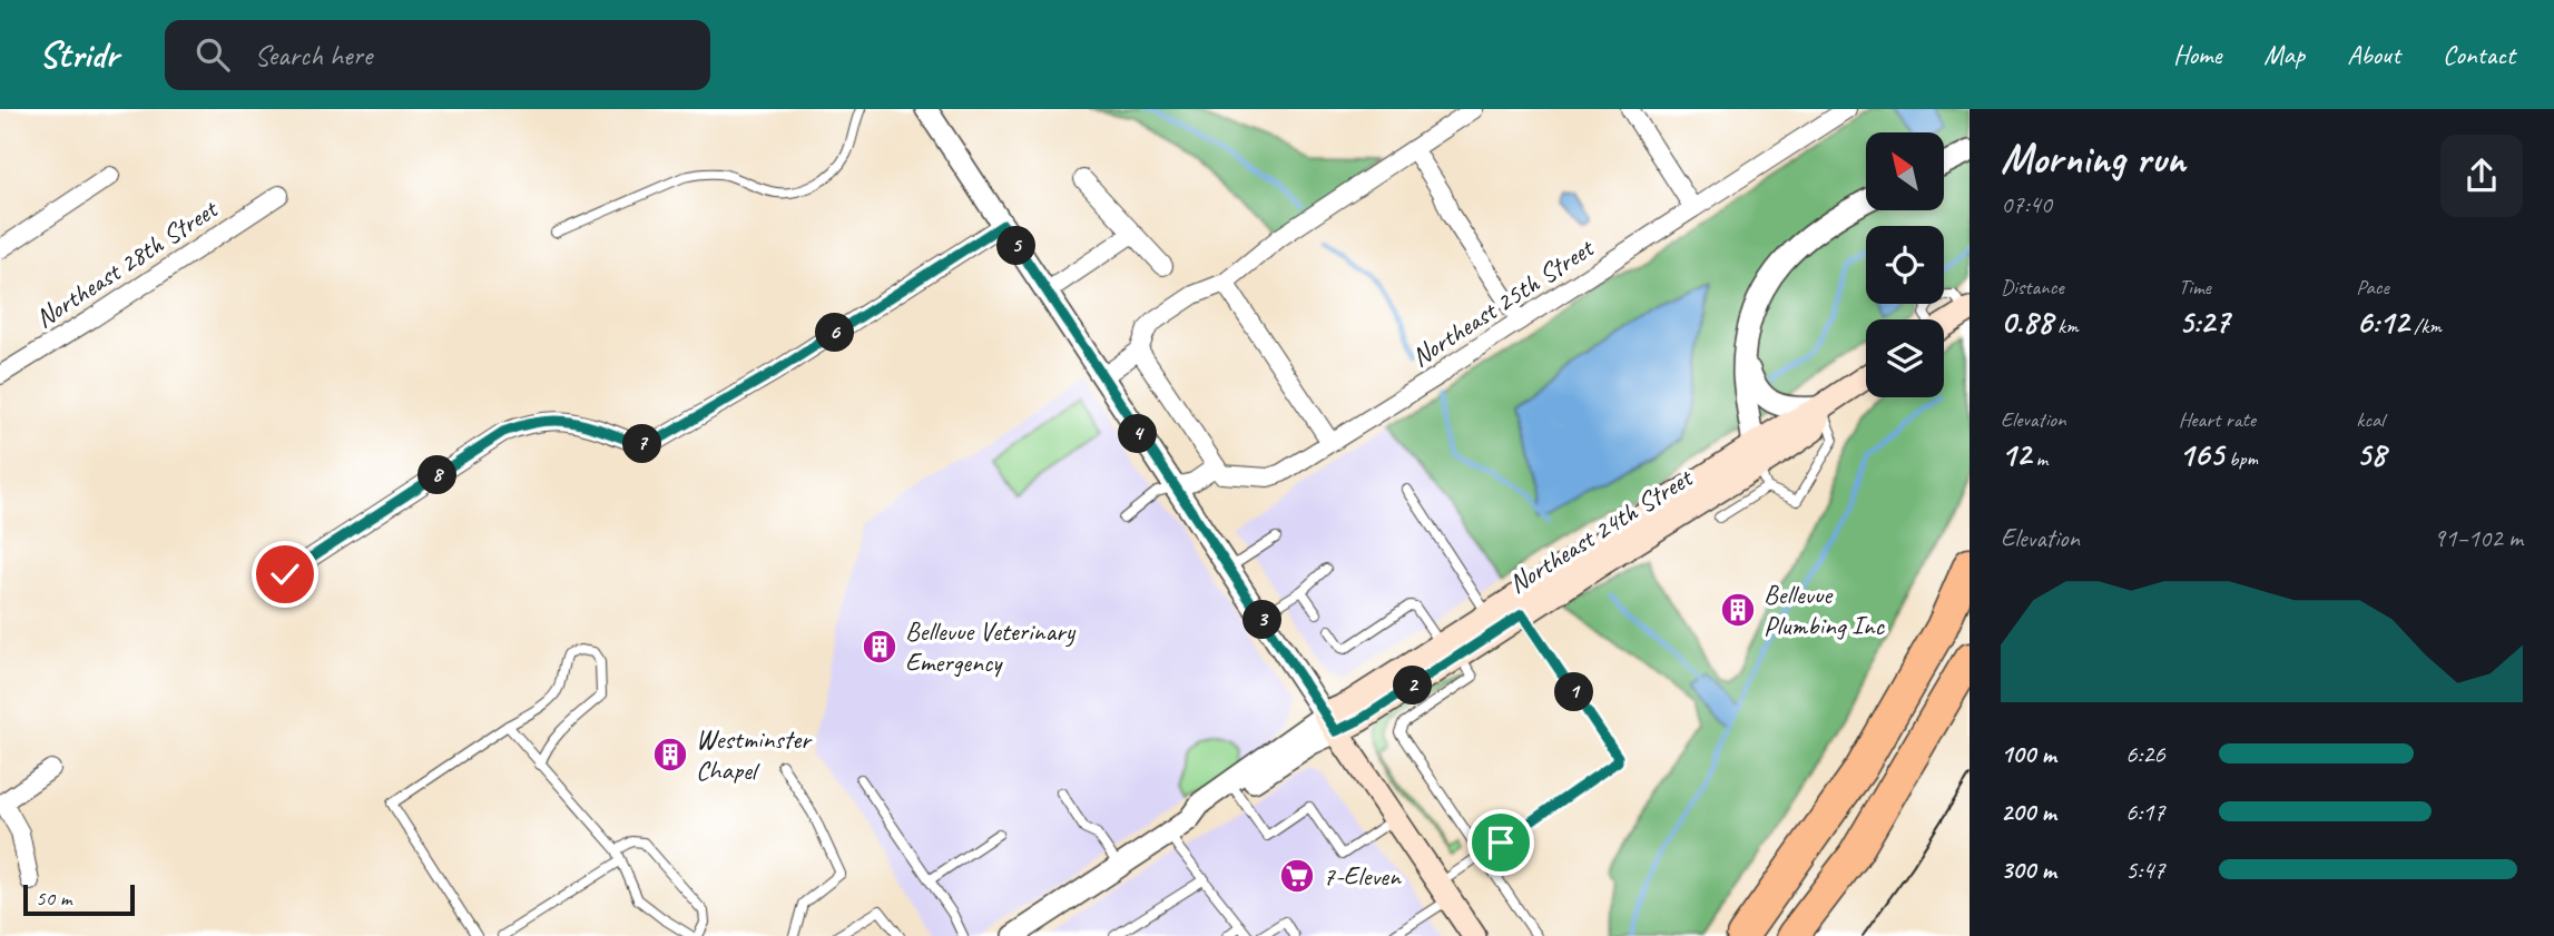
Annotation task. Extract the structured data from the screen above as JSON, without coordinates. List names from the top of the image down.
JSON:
{
  "streets": {
    "main road": ["Northeast 24th Street"],
    "street": ["Northeast 28th Street", "Northeast 25th Street"]
  },
  "places": {
    "building": ["Bellevue Plumbing Inc", "Bellevue Veterinary Emergency", "Westminster Chapel"],
    "supermarket": ["7-Eleven"]
  },
  "scale_bar": "50 m",
  "north": "top left",
  "page": {
    "header": "Stridr",
    "search": "Search here",
    "nav": [
      "Home",
      "Map",
      "About",
      "Contact"
    ],
    "heading": ["Morning run", "07:40"],
    "pins": [
      "5",
      "6",
      "4",
      "7",
      "8",
      "3",
      "2",
      "1"
    ],
    "stats": [
      ["Distance", "0.88 km"],
      ["Time", "5:27"],
      ["Pace", "6:12 /km"],
      ["Elevation", "12 m"],
      ["Heart rate", "165 bpm"],
      ["kcal", "58"]
    ],
    "chart": ["Elevation", "91–102 m"],
    "list": [
      {
        "name": "100 m",
        "note": "6:26"
      },
      {
        "name": "200 m",
        "note": "6:17"
      },
      {
        "name": "300 m",
        "note": "5:47"
      }
    ],
    "scale": "50 m"
  }
}
